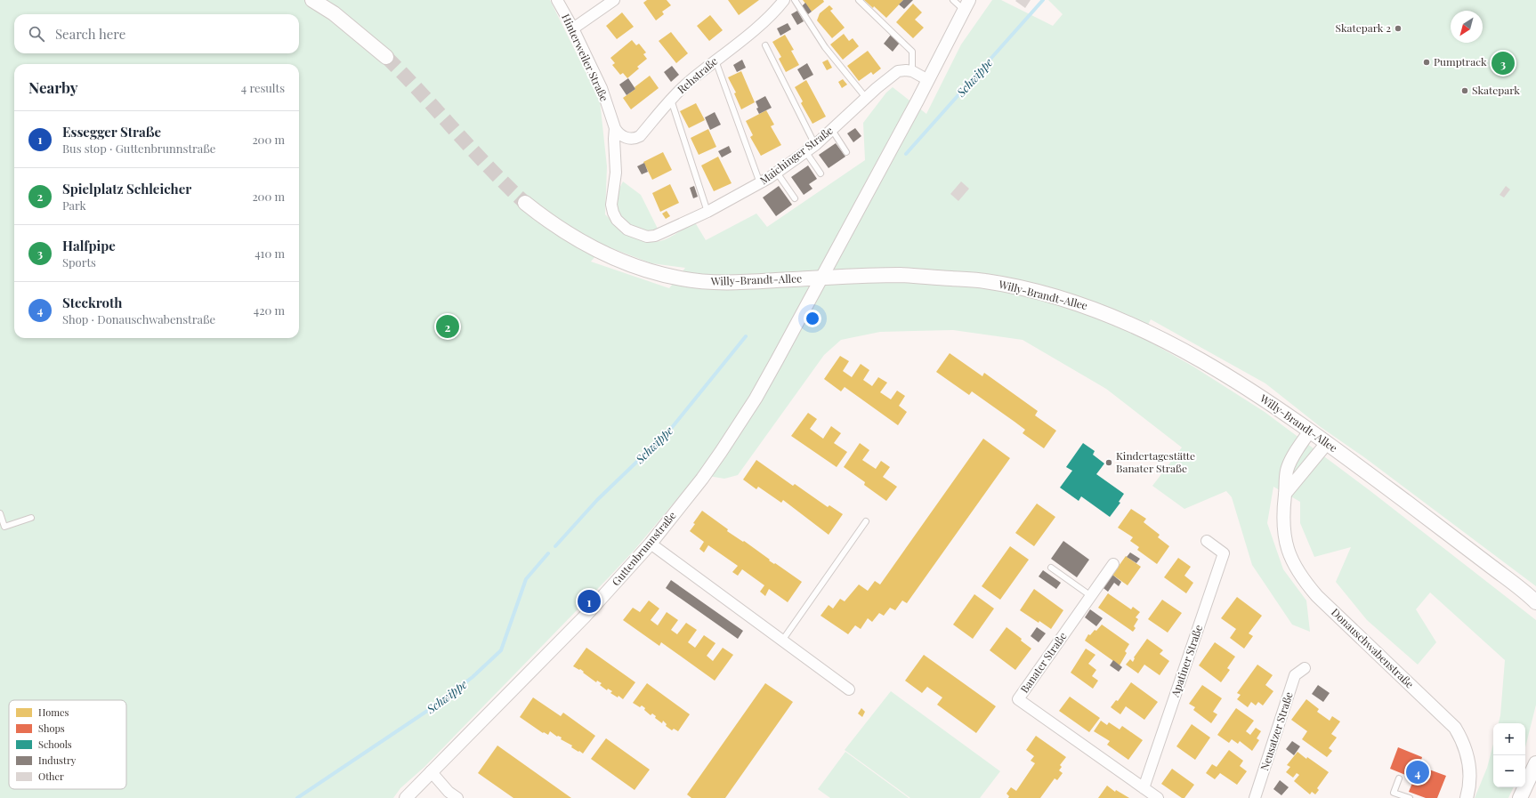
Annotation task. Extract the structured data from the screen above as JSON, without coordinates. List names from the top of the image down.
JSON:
{
  "streets": {
    "main road": ["Willy-Brandt-Allee"],
    "street": [
      "Hinterweiler Straße",
      "Rehstraße",
      "Maichinger Straße",
      "Guttenbrunnstraße",
      "Donauschwabenstraße",
      "Apatiner Straße",
      "Banater Straße",
      "Neusatzer Straße"
    ]
  },
  "crossings": [
    ["Hinterweiler Straße", "Rehstraße"],
    ["Hinterweiler Straße", "Maichinger Straße"],
    ["Willy-Brandt-Allee", "Guttenbrunnstraße"],
    ["Willy-Brandt-Allee", "Donauschwabenstraße"],
    ["Apatiner Straße", "Banater Straße"]
  ],
  "water": ["Schwippe"],
  "places": [
    "Skatepark 2",
    "Pumptrack",
    "Skatepark",
    "Kindertagestätte Banater Straße"
  ],
  "legend": [
    "Homes",
    "Shops",
    "Schools",
    "Industry",
    "Other"
  ],
  "north": "bottom left",
  "page": {
    "search": "Search here",
    "pins": [
      "3",
      "2",
      "1",
      "4"
    ],
    "heading": ["Nearby", "4 results"],
    "list": [
      {
        "mark": "1",
        "name": "Essegger Straße",
        "note": "Bus stop · Guttenbrunnstraße",
        "value": "200 m"
      },
      {
        "mark": "2",
        "name": "Spielplatz Schleicher",
        "note": "Park",
        "value": "200 m"
      },
      {
        "mark": "3",
        "name": "Halfpipe",
        "note": "Sports",
        "value": "410 m"
      },
      {
        "mark": "4",
        "name": "Steckroth",
        "note": "Shop · Donauschwabenstraße",
        "value": "420 m"
      }
    ],
    "map_buttons": ["+", "−"]
  }
}
